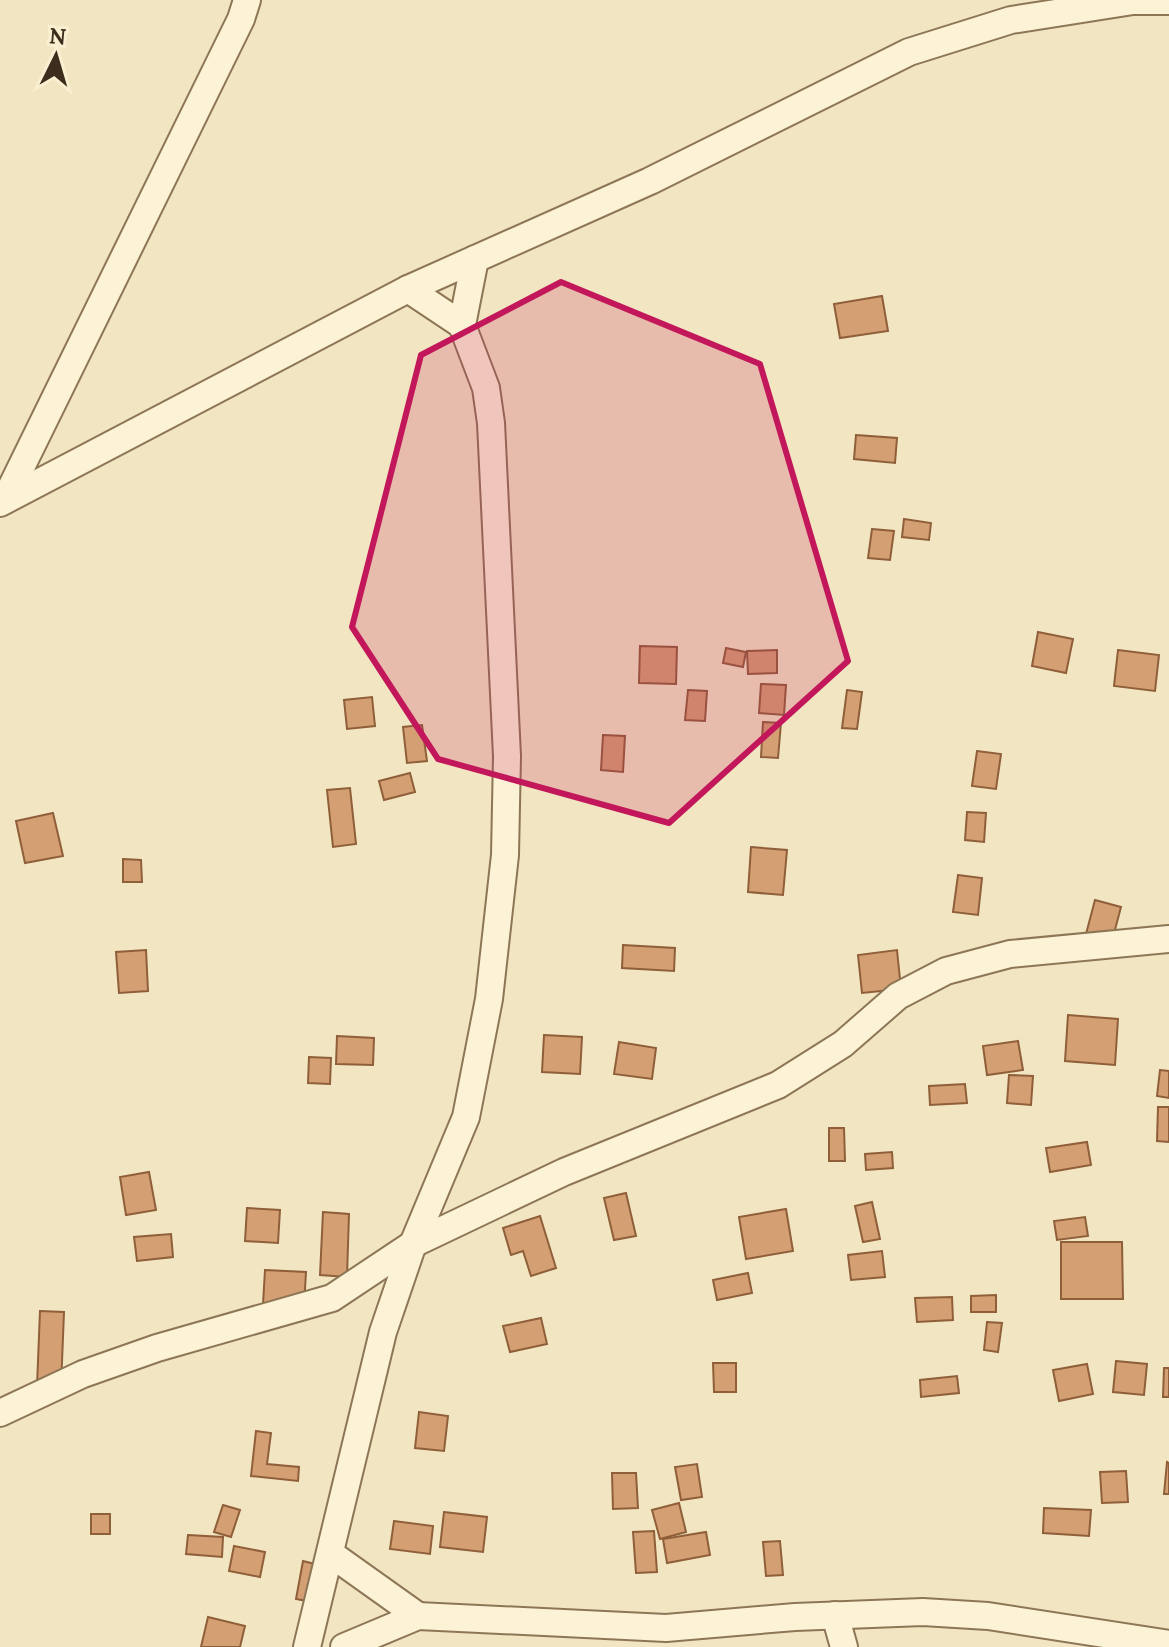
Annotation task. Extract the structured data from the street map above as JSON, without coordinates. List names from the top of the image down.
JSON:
{
  "north": "top"
}
